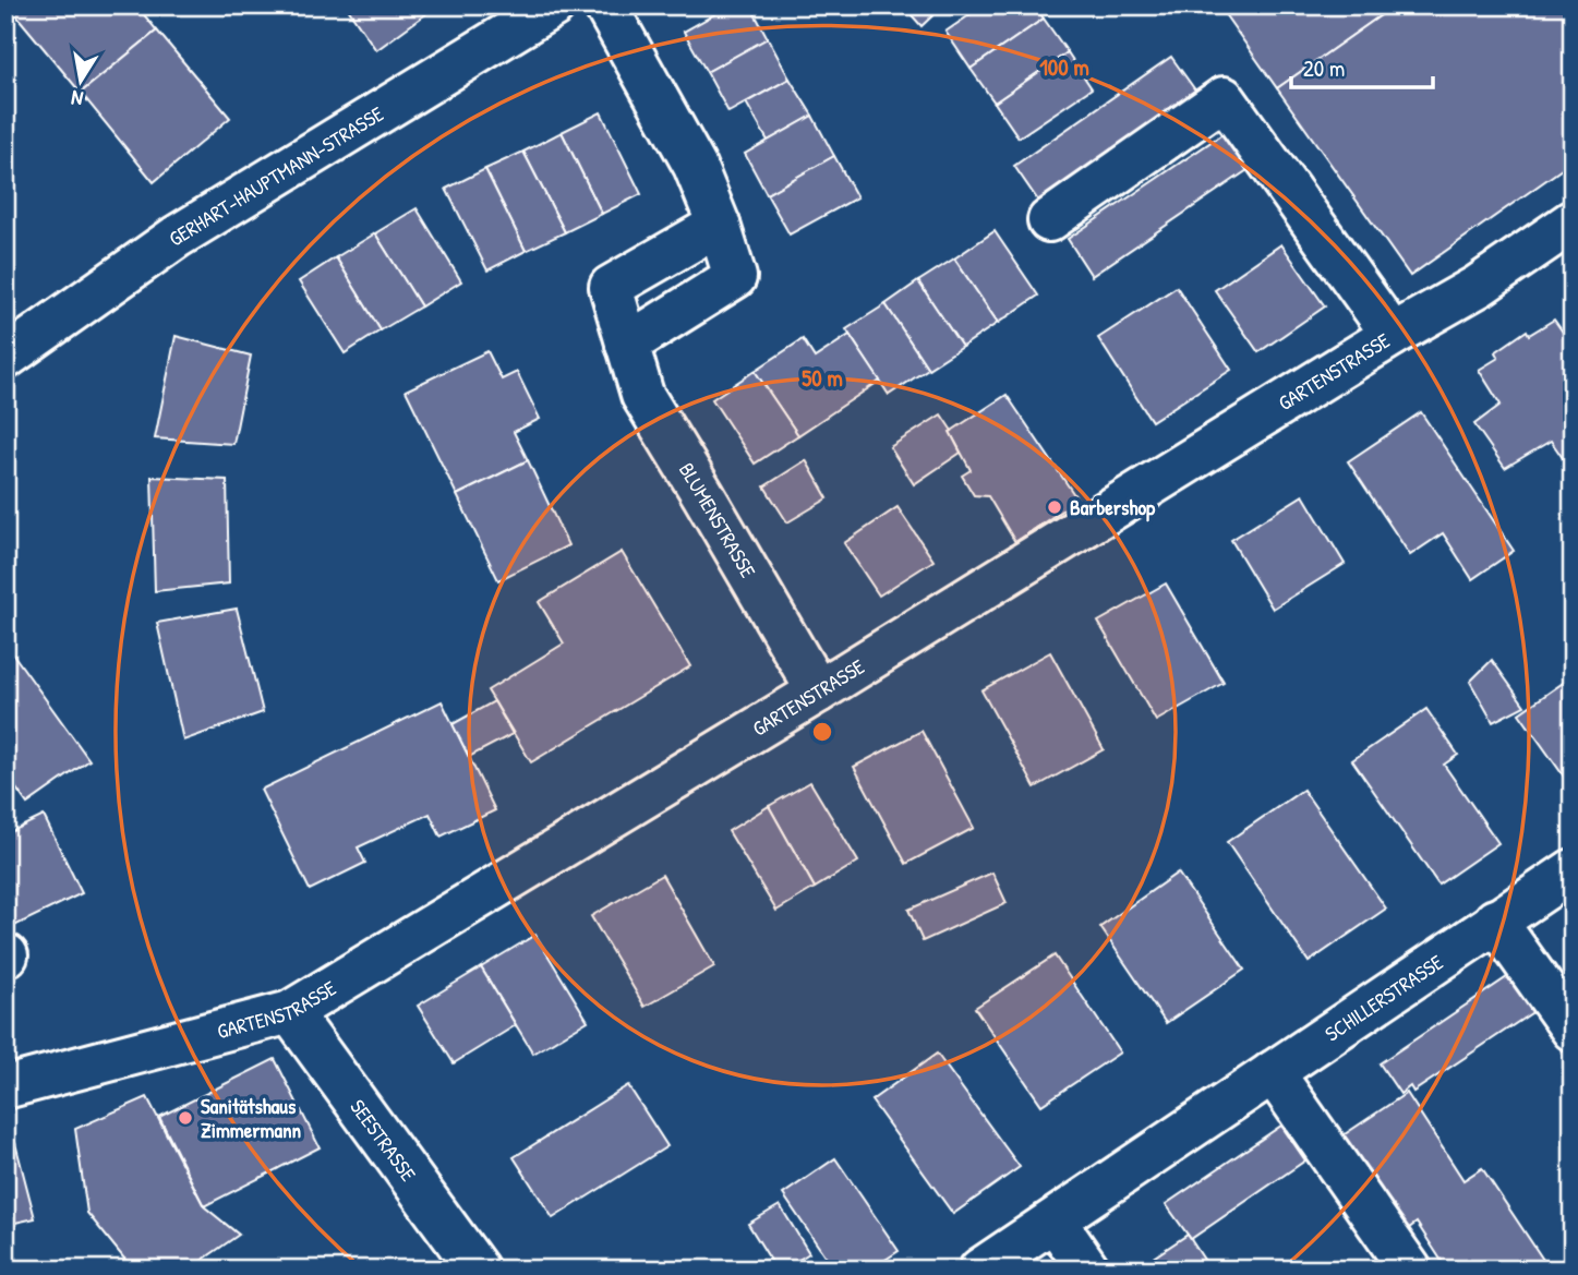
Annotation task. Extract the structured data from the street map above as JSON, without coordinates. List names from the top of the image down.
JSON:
{
  "streets": {
    "street": [
      "GERHART-HAUPTMANN-STRASSE",
      "GARTENSTRASSE",
      "BLUMENSTRASSE",
      "SCHILLERSTRASSE",
      "SEESTRASSE"
    ]
  },
  "crossings": [
    ["GARTENSTRASSE", "BLUMENSTRASSE"],
    ["GARTENSTRASSE", "SEESTRASSE"]
  ],
  "places": ["Barbershop", "Sanitätshaus Zimmermann"],
  "scale_bar": "20 m",
  "north": "bottom",
  "rings": ["100 m", "50 m"]
}
